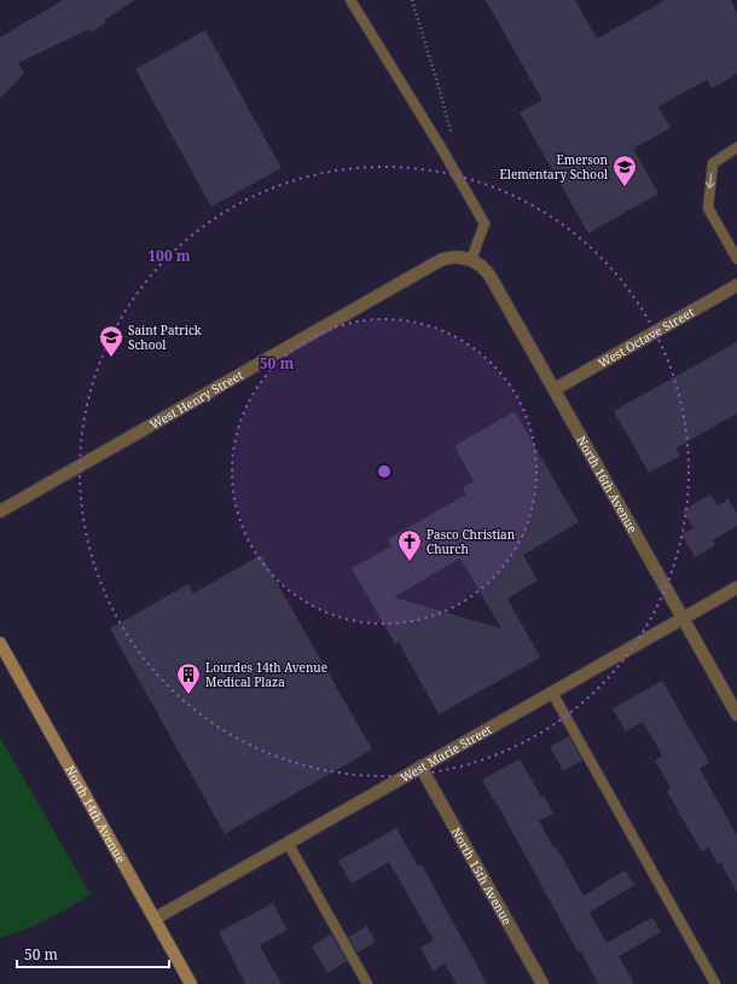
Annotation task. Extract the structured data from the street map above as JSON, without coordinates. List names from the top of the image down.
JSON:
{
  "streets": {
    "street": [
      "West Octave Street",
      "West Henry Street",
      "North 16th Avenue",
      "West Marie Street",
      "North 14th Avenue",
      "North 15th Avenue"
    ]
  },
  "crossings": [
    ["West Octave Street", "North 16th Avenue"],
    ["West Henry Street", "North 16th Avenue"],
    ["North 16th Avenue", "West Marie Street"],
    ["West Marie Street", "North 14th Avenue"],
    ["West Marie Street", "North 15th Avenue"]
  ],
  "places": {
    "school or university": ["Emerson Elementary School", "Saint Patrick School"],
    "church": ["Pasco Christian Church"],
    "building": ["Lourdes 14th Avenue Medical Plaza"]
  },
  "scale_bar": "50 m",
  "rings": ["100 m", "50 m"]
}
